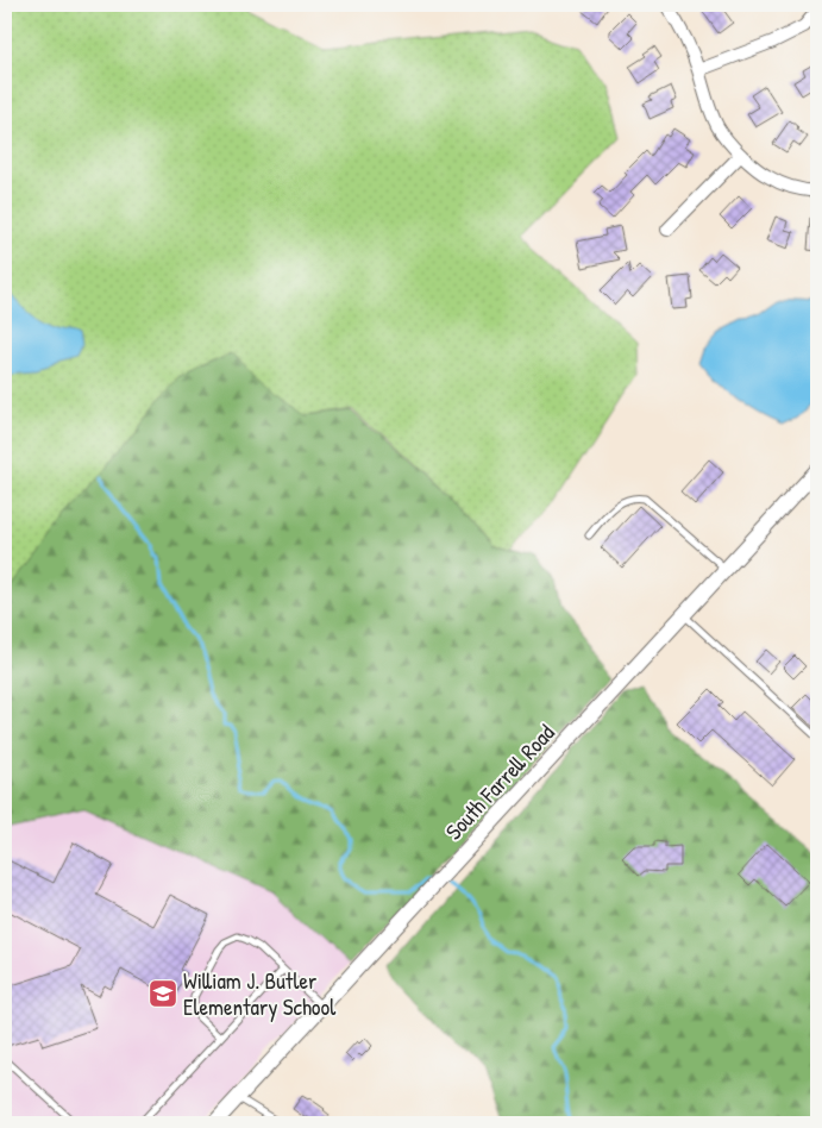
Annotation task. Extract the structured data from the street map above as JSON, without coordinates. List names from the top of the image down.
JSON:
{
  "streets": {
    "street": ["South Farrell Road"]
  },
  "places": {
    "school or university": ["William J. Butler Elementary School"]
  }
}
